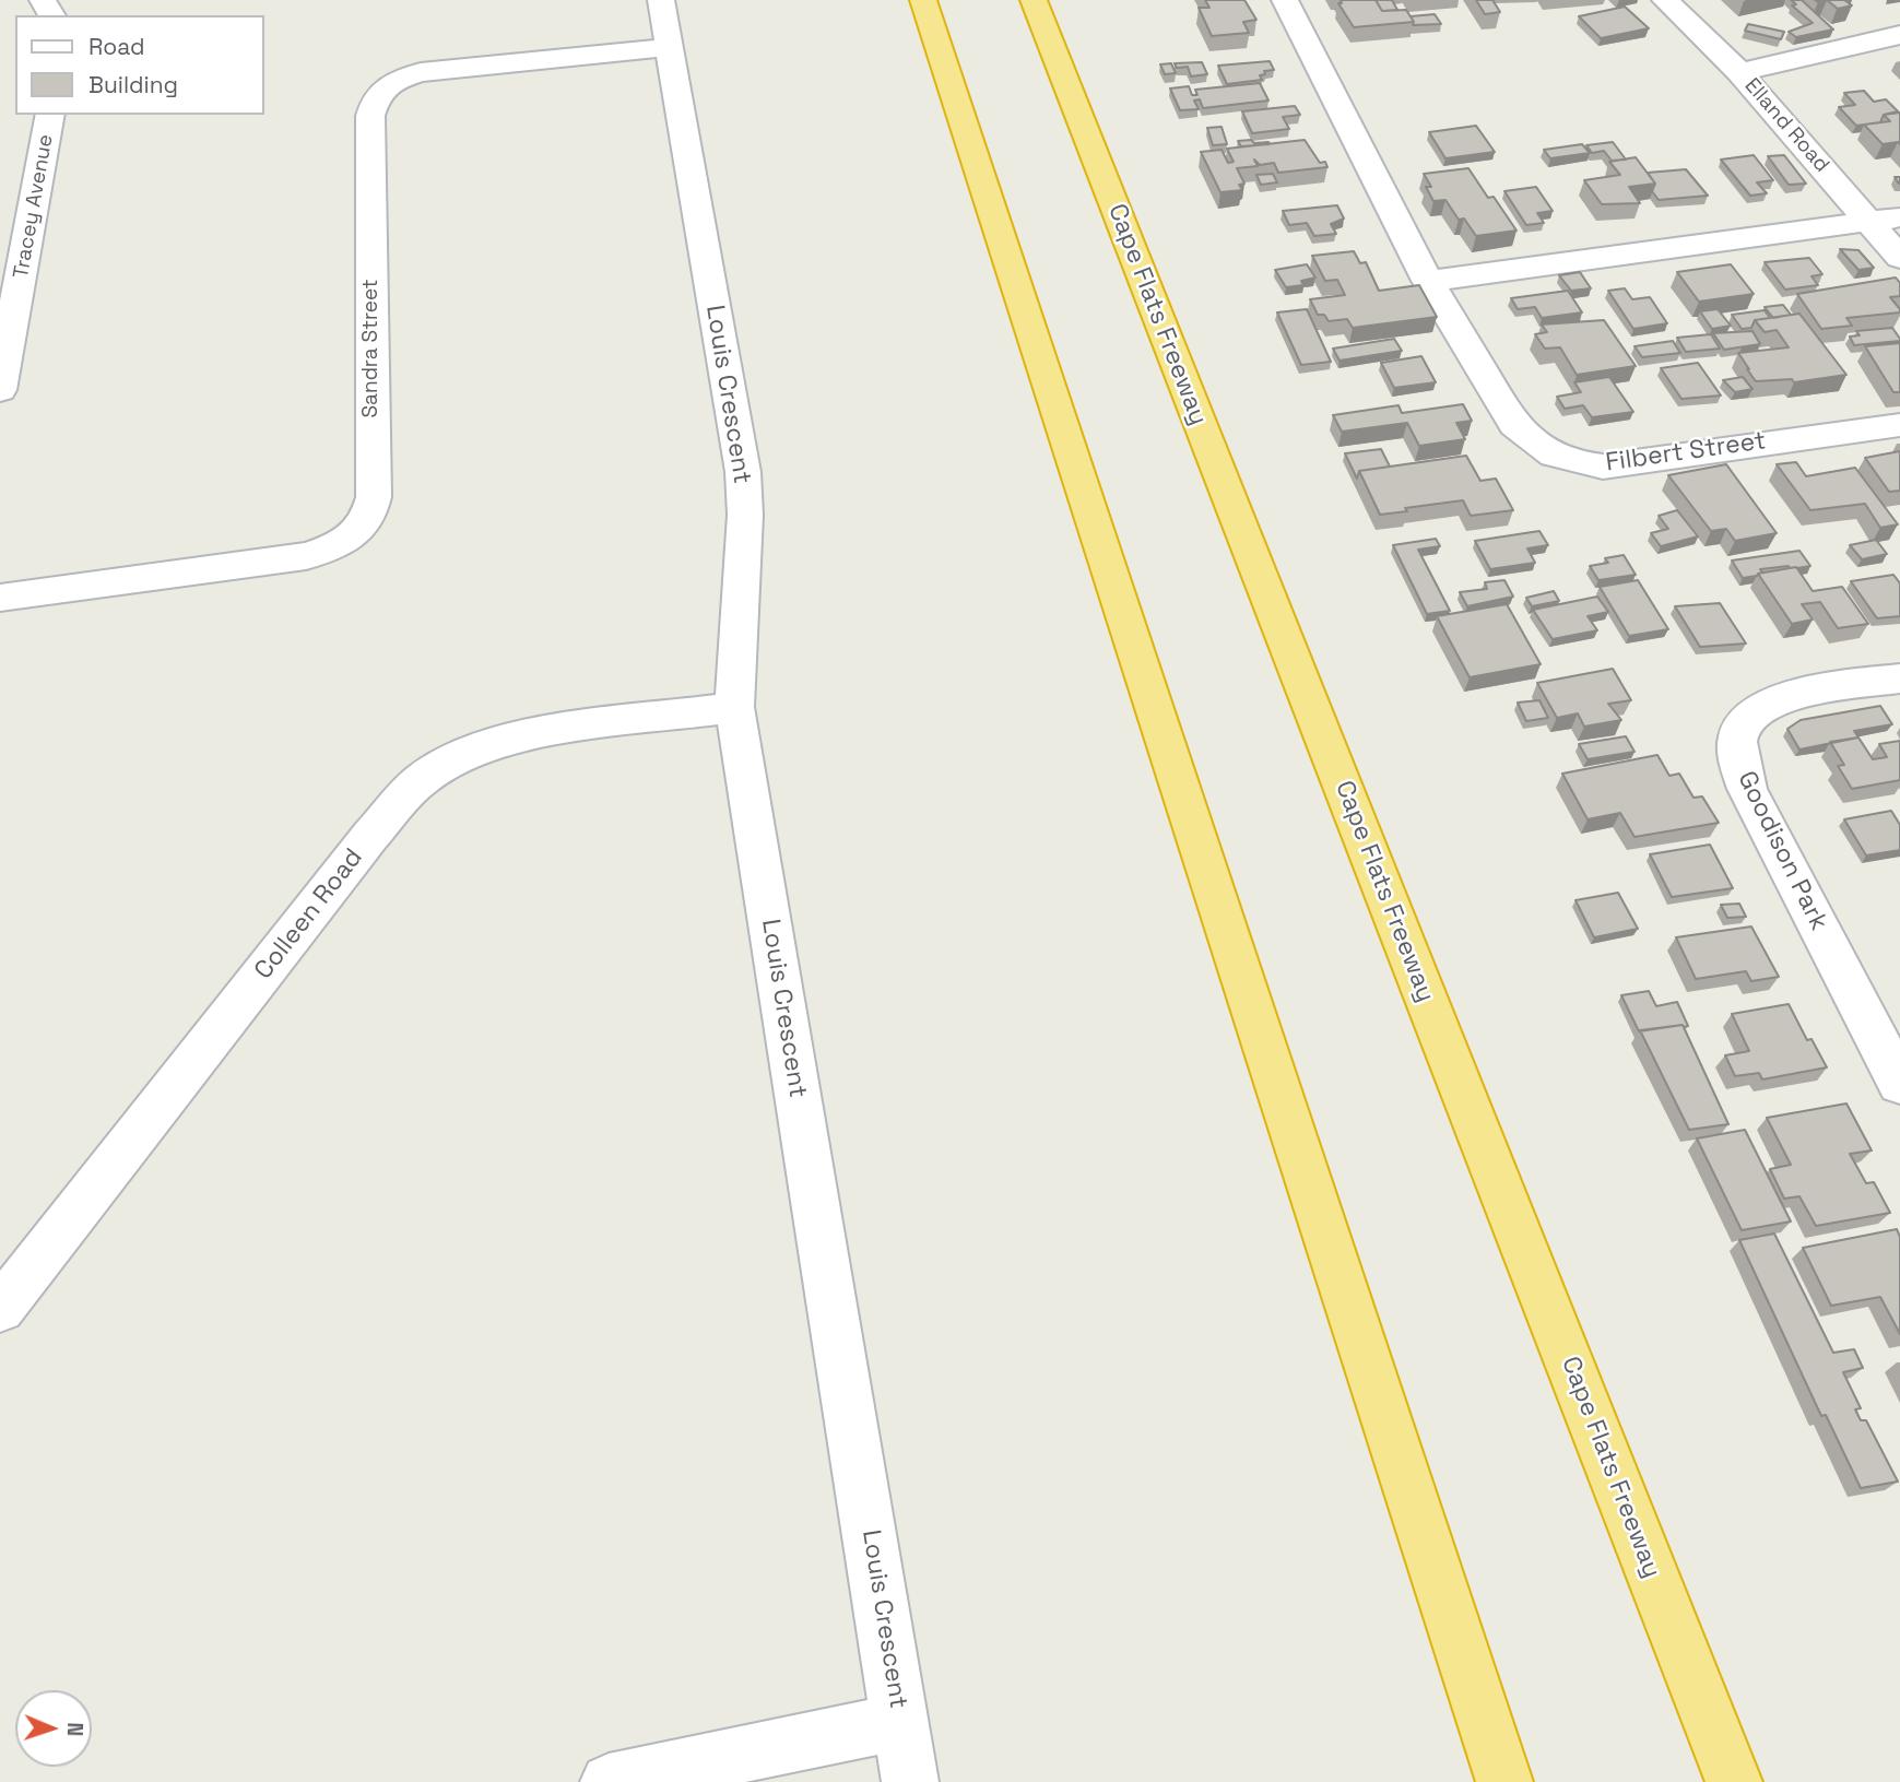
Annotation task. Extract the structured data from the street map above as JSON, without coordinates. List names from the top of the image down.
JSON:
{
  "streets": {
    "highway": ["Cape Flats Freeway"],
    "street": [
      "Elland Road",
      "Tracey Avenue",
      "Sandra Street",
      "Louis Crescent",
      "Filbert Street",
      "Goodison Park",
      "Colleen Road"
    ]
  },
  "crossings": [
    ["Sandra Street", "Louis Crescent"],
    ["Louis Crescent", "Colleen Road"]
  ],
  "legend": ["Road", "Building"],
  "north": "right"
}
